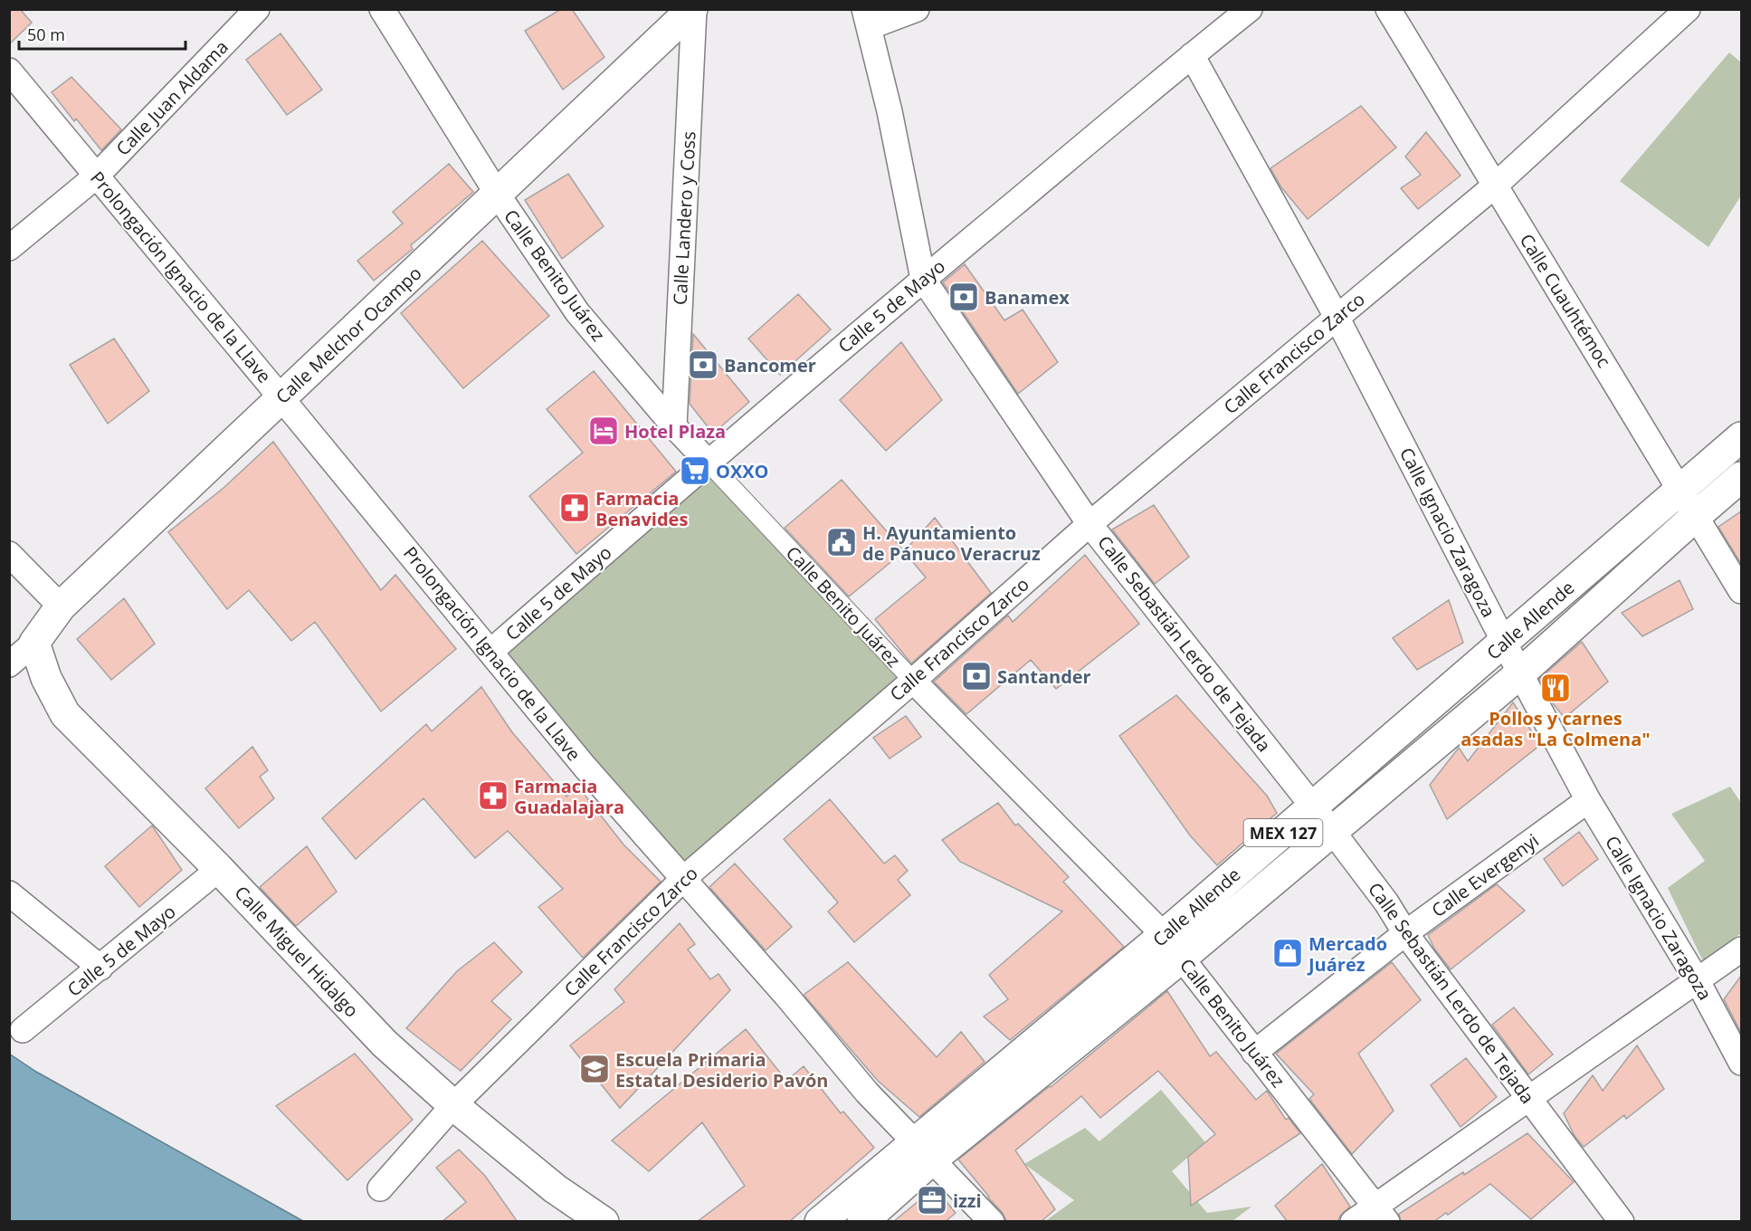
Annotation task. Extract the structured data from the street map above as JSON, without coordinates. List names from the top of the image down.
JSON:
{
  "streets": {
    "main road": [
      "Calle Melchor Ocampo",
      "Calle Allende",
      "MEX 127",
      "Calle Miguel Hidalgo"
    ],
    "street": [
      "Calle Juan Aldama",
      "Calle Landero y Coss",
      "Calle Benito Juárez",
      "Prolongación Ignacio de la Llave",
      "Calle Cuauhtémoc",
      "Calle 5 de Mayo",
      "Calle Francisco Zarco",
      "Calle Ignacio Zaragoza",
      "Calle Sebastián Lerdo de Tejada",
      "Calle Evergenyi"
    ]
  },
  "crossings": [
    ["Calle Juan Aldama", "Prolongación Ignacio de la Llave"],
    ["Calle Landero y Coss", "Calle Benito Juárez"],
    ["Calle Landero y Coss", "Calle Melchor Ocampo"],
    ["Calle Benito Juárez", "Calle 5 de Mayo"],
    ["Calle Benito Juárez", "Calle Melchor Ocampo"],
    ["Calle Benito Juárez", "Calle Francisco Zarco"],
    ["Calle Benito Juárez", "Calle Allende"],
    ["Calle Benito Juárez", "Calle Evergenyi"],
    ["Prolongación Ignacio de la Llave", "Calle 5 de Mayo"],
    ["Prolongación Ignacio de la Llave", "Calle Melchor Ocampo"],
    ["Prolongación Ignacio de la Llave", "Calle Francisco Zarco"],
    ["Prolongación Ignacio de la Llave", "Calle Allende"],
    ["Calle Cuauhtémoc", "Calle Francisco Zarco"],
    ["Calle Cuauhtémoc", "Calle Allende"],
    ["Calle 5 de Mayo", "Calle Ignacio Zaragoza"],
    ["Calle 5 de Mayo", "Calle Sebastián Lerdo de Tejada"],
    ["Calle 5 de Mayo", "Calle Miguel Hidalgo"],
    ["Calle Melchor Ocampo", "Calle Miguel Hidalgo"],
    ["Calle Francisco Zarco", "Calle Ignacio Zaragoza"],
    ["Calle Francisco Zarco", "Calle Sebastián Lerdo de Tejada"],
    ["Calle Francisco Zarco", "Calle Miguel Hidalgo"],
    ["Calle Ignacio Zaragoza", "Calle Allende"],
    ["Calle Ignacio Zaragoza", "Calle Evergenyi"],
    ["Calle Allende", "Calle Sebastián Lerdo de Tejada"],
    ["Calle Sebastián Lerdo de Tejada", "Calle Evergenyi"]
  ],
  "places": {
    "bank": ["Banamex", "Bancomer", "Santander"],
    "hotel": ["Hotel Plaza"],
    "supermarket": ["OXXO"],
    "pharmacy": ["Farmacia Benavides", "Farmacia Guadalajara"],
    "public building": ["H. Ayuntamiento de Pánuco Veracruz"],
    "restaurant": ["Pollos y carnes asadas \"La Colmena\""],
    "shop": ["Mercado Juárez"],
    "school or university": ["Escuela Primaria Estatal Desiderio Pavón"],
    "office": ["izzi"]
  },
  "scale_bar": "50 m"
}
